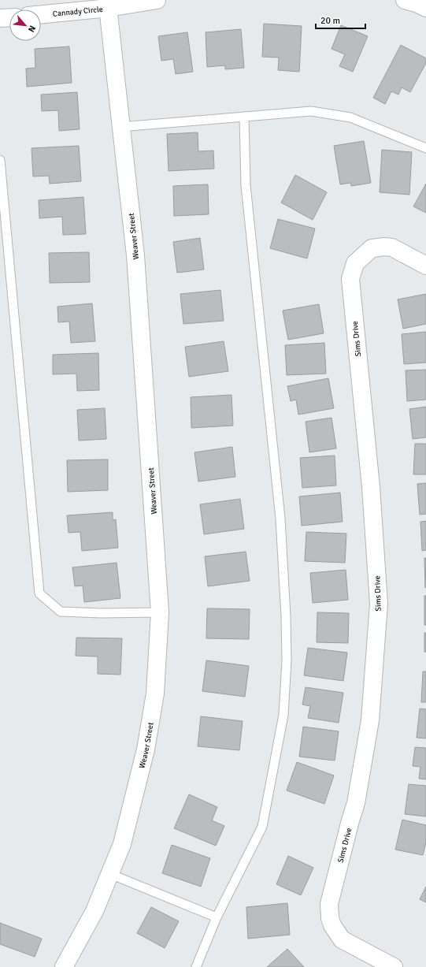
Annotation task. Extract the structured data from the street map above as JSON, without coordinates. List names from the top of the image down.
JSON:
{
  "streets": {
    "street": ["Cannady Circle", "Weaver Street", "Sims Drive"]
  },
  "crossings": [
    ["Cannady Circle", "Weaver Street"]
  ],
  "scale_bar": "20 m",
  "north": "bottom right"
}
